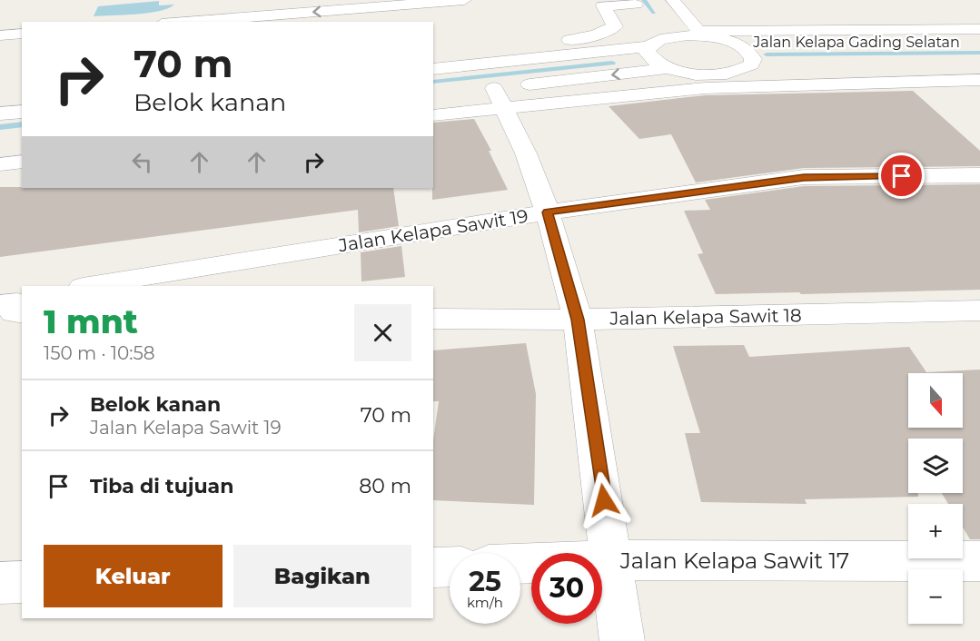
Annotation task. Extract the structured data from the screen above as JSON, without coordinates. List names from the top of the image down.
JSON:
{
  "streets": {
    "street": [
      "Jalan Kelapa Gading Selatan",
      "Jalan Kelapa Sawit 19",
      "Jalan Kelapa Sawit 18",
      "Jalan Kelapa Sawit 17"
    ]
  },
  "north": "bottom",
  "page": {
    "turn": ["70 m", "Belok kanan"],
    "heading": ["1 mnt", "150 m · 10:58"],
    "map_buttons": ["+", "−"],
    "list": [
      {
        "name": "Belok kanan",
        "note": "Jalan Kelapa Sawit 19",
        "value": "70 m"
      },
      {
        "name": "Tiba di tujuan",
        "value": "80 m"
      }
    ],
    "buttons": ["Keluar", "Bagikan"],
    "speed": "25 km/h",
    "limit": "30"
  }
}
